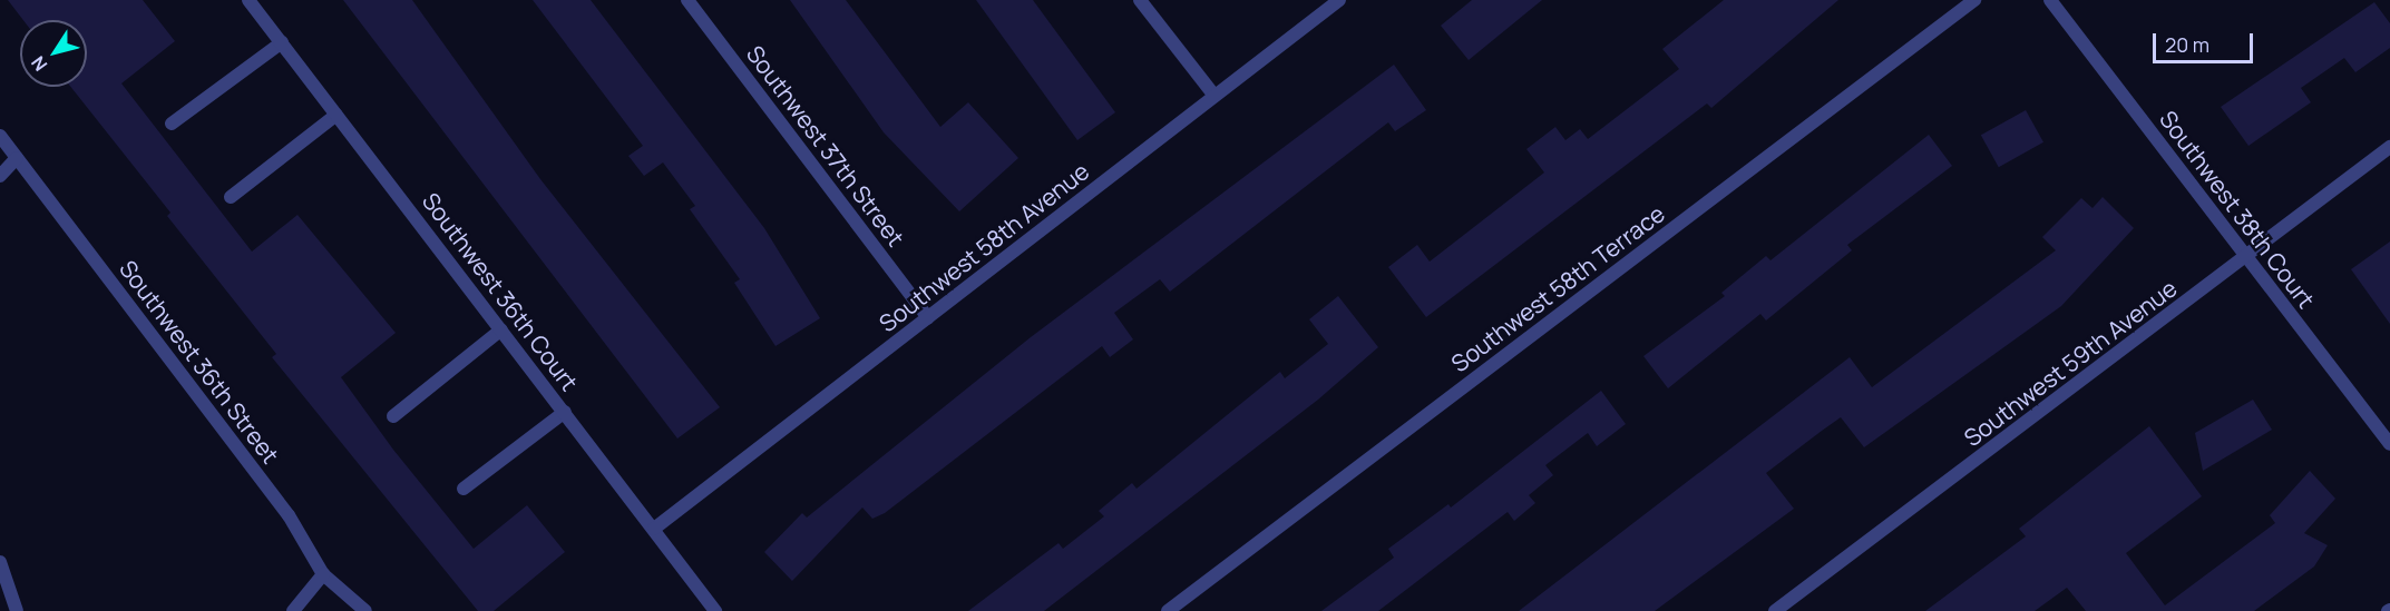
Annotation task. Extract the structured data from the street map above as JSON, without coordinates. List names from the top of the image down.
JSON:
{
  "streets": {
    "street": [
      "Southwest 37th Street",
      "Southwest 38th Court",
      "Southwest 58th Avenue",
      "Southwest 58th Terrace",
      "Southwest 36th Court",
      "Southwest 36th Street",
      "Southwest 59th Avenue"
    ]
  },
  "crossings": [
    ["Southwest 37th Street", "Southwest 58th Avenue"],
    ["Southwest 38th Court", "Southwest 59th Avenue"],
    ["Southwest 58th Avenue", "Southwest 36th Court"]
  ],
  "scale_bar": "20 m",
  "north": "bottom left"
}
